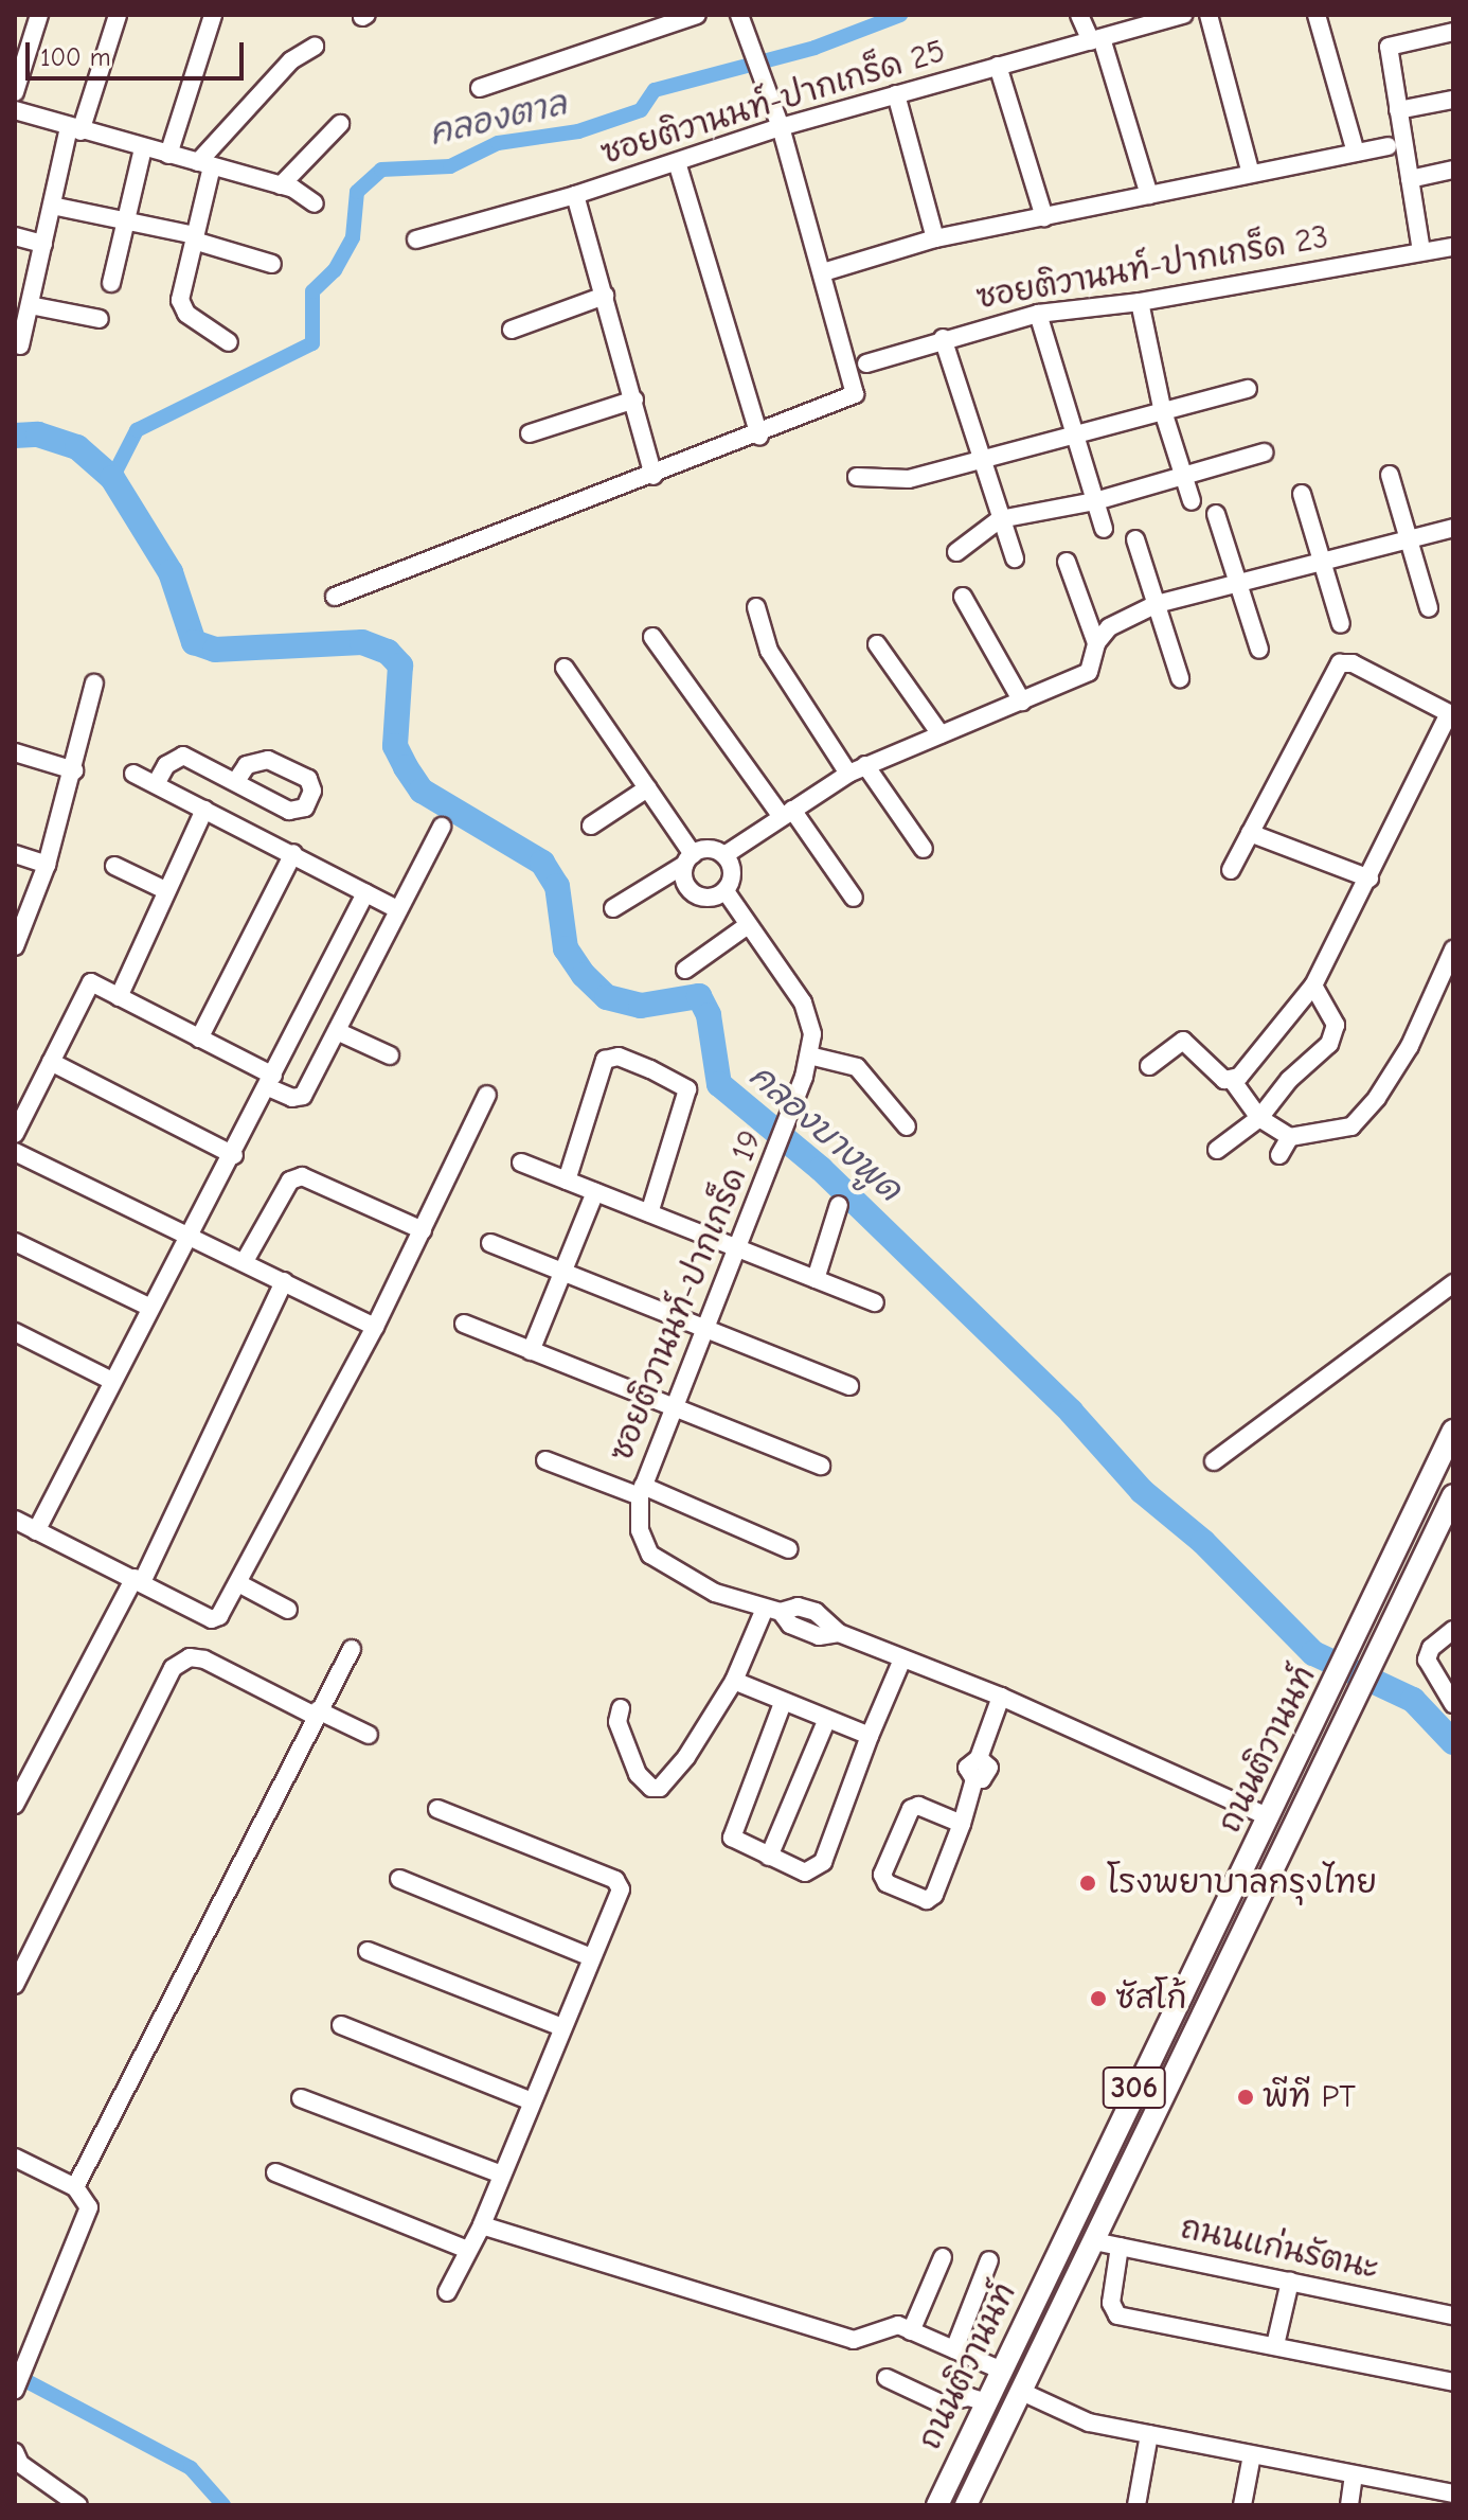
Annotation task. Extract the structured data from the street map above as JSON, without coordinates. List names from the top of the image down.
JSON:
{
  "streets": {
    "main road": ["ถนนติวานนท์", "306"],
    "street": [
      "ซอยติวานนท์-ปากเกร็ด 25",
      "ซอยติวานนท์-ปากเกร็ด 23",
      "ซอยติวานนท์-ปากเกร็ด 19",
      "ถนนแก่นรัตนะ"
    ]
  },
  "crossings": [
    ["ซอยติวานนท์-ปากเกร็ด 19", "ถนนติวานนท์"],
    ["ถนนติวานนท์", "ถนนแก่นรัตนะ"]
  ],
  "water": ["คลองตาล", "คลองบางพูด"],
  "places": ["โรงพยาบาลกรุงไทย", "ซัสโก้", "พีที PT"],
  "scale_bar": "100 m"
}
